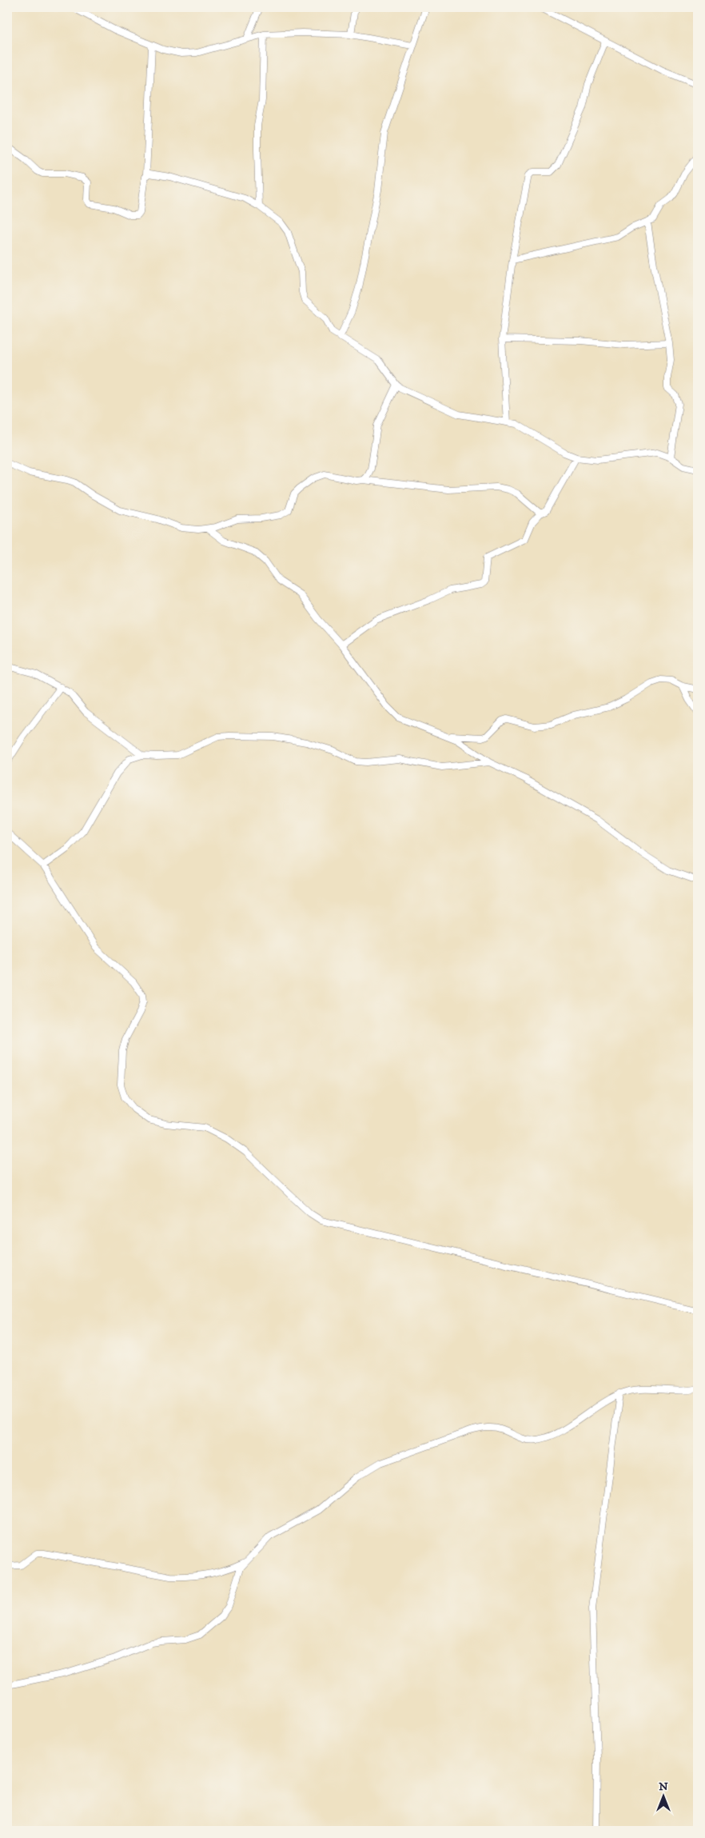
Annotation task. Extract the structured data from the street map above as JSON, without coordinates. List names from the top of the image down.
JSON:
{
  "north": "top"
}
